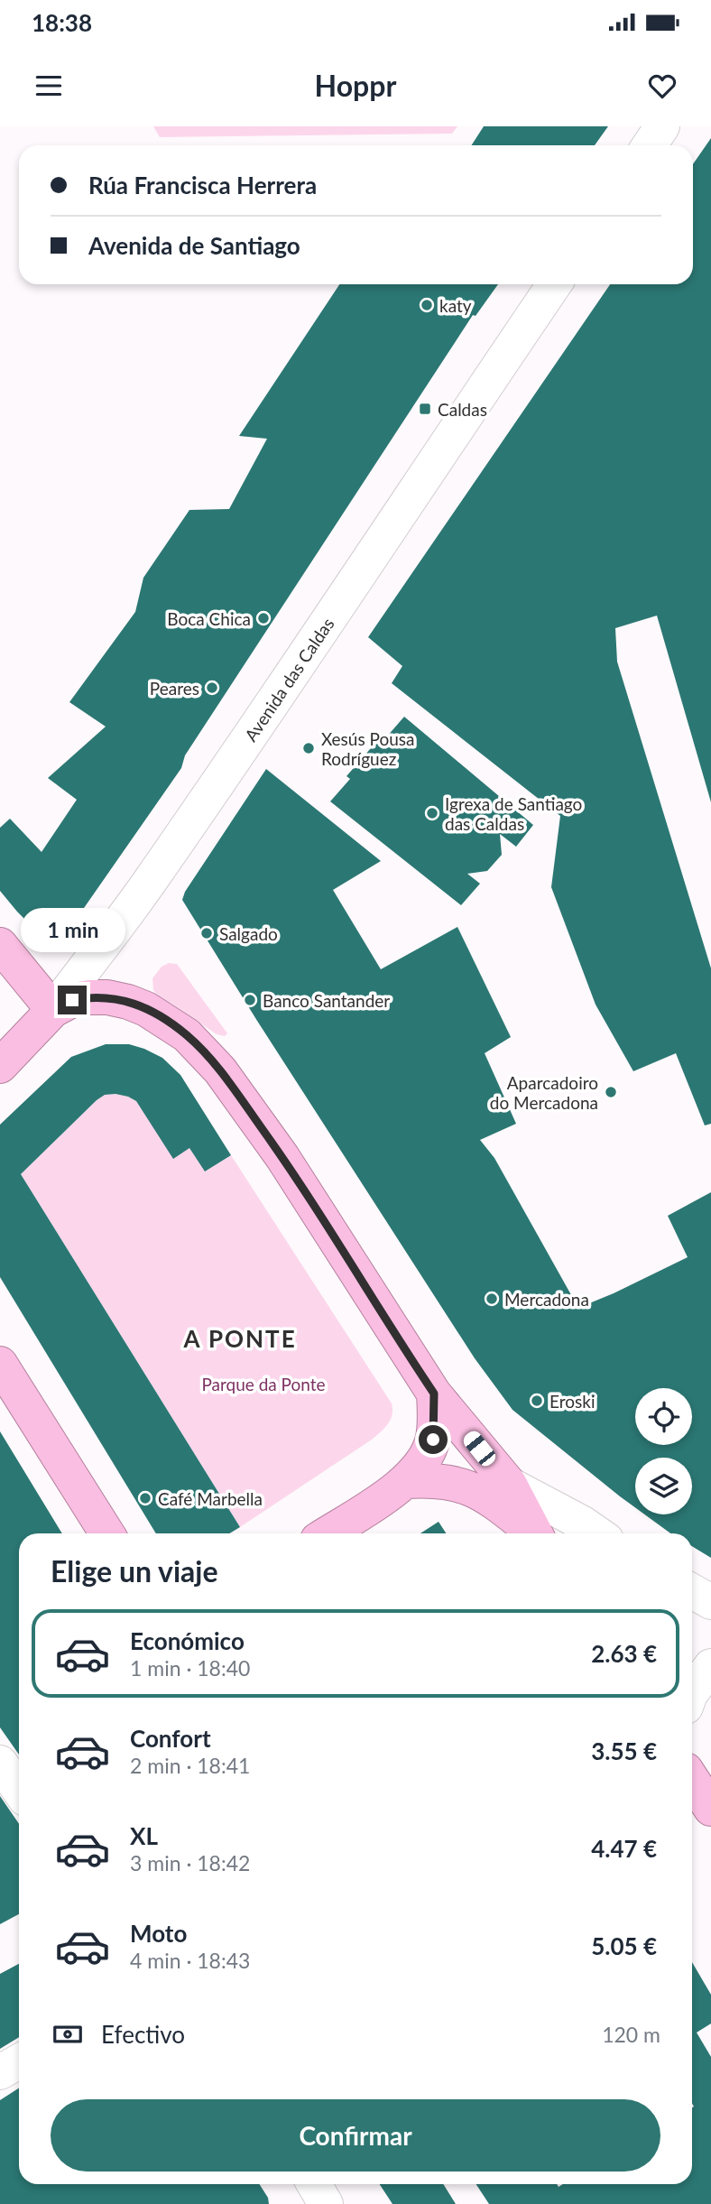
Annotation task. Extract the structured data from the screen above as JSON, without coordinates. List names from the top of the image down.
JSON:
{
  "streets": {
    "highway": ["Avenida das Caldas"]
  },
  "districts": ["A PONTE"],
  "parks": ["Parque da Ponte"],
  "places": {
    "other": [
      "katy",
      "Boca Chica",
      "Peares",
      "Xesús Pousa Rodríguez",
      "Igrexa de Santiago das Caldas",
      "Salgado",
      "Banco Santander",
      "Aparcadoiro do Mercadona",
      "Mercadona",
      "Eroski",
      "Café Marbella"
    ],
    "transit": ["Caldas"]
  },
  "page": {
    "status": "18:38",
    "header": "Hoppr",
    "banner": ["Rúa Francisca Herrera", "Avenida de Santiago"],
    "bubble": "1 min",
    "heading": "Elige un viaje",
    "list": [
      {
        "name": "Económico",
        "note": "1 min · 18:40",
        "value": "2.63 €"
      },
      {
        "name": "Confort",
        "note": "2 min · 18:41",
        "value": "3.55 €"
      },
      {
        "name": "XL",
        "note": "3 min · 18:42",
        "value": "4.47 €"
      },
      {
        "name": "Moto",
        "note": "4 min · 18:43",
        "value": "5.05 €"
      }
    ],
    "pay": ["Efectivo", "120 m"],
    "buttons": "Confirmar"
  }
}
